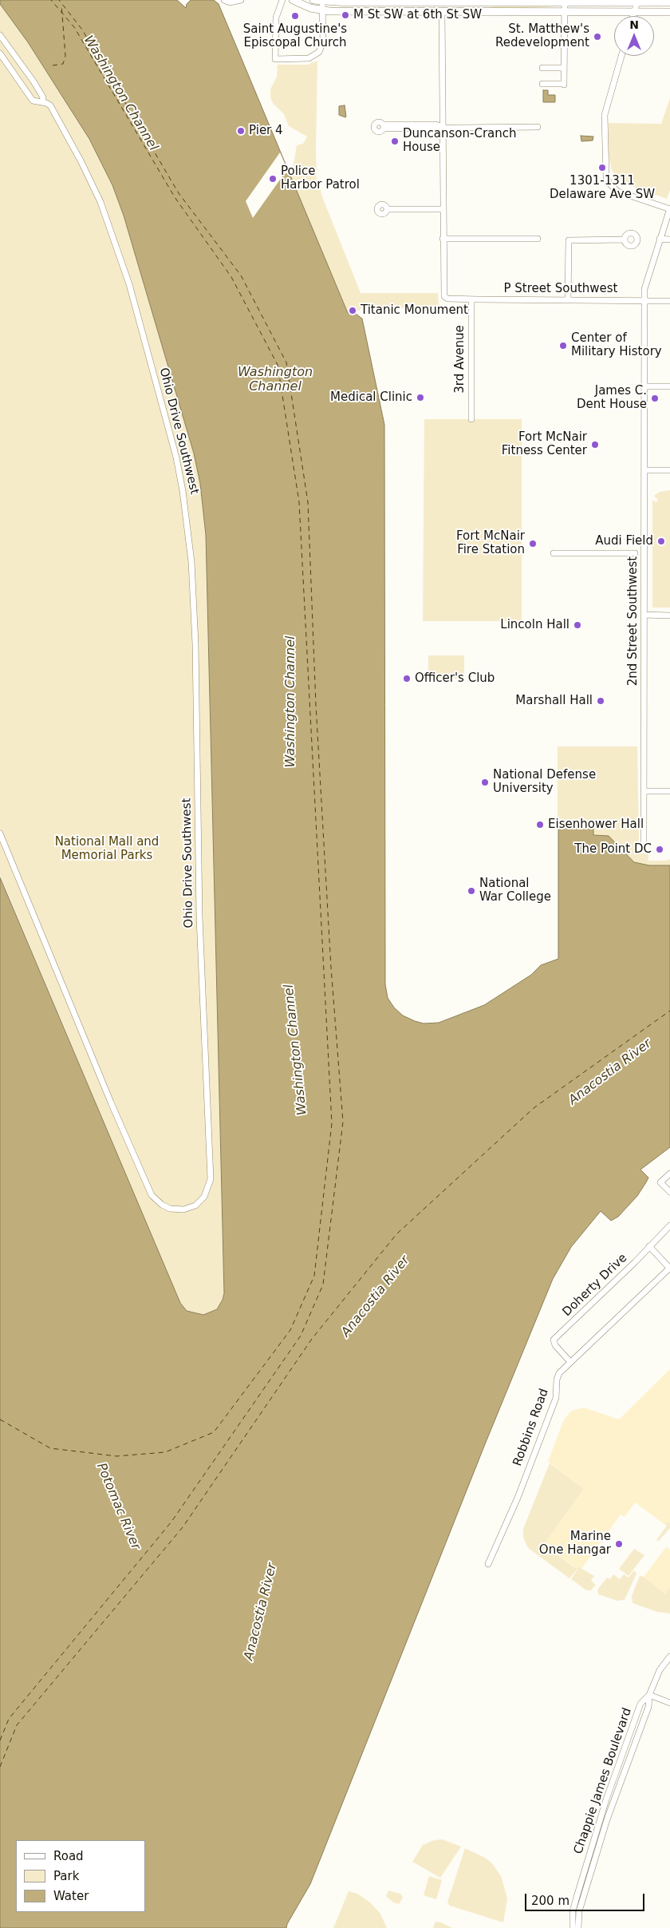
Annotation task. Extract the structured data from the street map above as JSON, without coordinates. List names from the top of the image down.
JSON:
{
  "streets": {
    "street": [
      "P Street Southwest",
      "3rd Avenue",
      "Ohio Drive Southwest",
      "2nd Street Southwest",
      "Doherty Drive",
      "Robbins Road",
      "Chappie James Boulevard"
    ]
  },
  "crossings": [
    ["P Street Southwest", "3rd Avenue"],
    ["P Street Southwest", "2nd Street Southwest"],
    ["Doherty Drive", "Robbins Road"]
  ],
  "water": ["Washington Channel", "Anacostia River", "Potomac River"],
  "parks": ["National Mall and Memorial Parks"],
  "places": [
    "M St SW at 6th St SW",
    "Saint Augustine's Episcopal Church",
    "St. Matthew's Redevelopment",
    "Pier 4",
    "Duncanson-Cranch House",
    "1301-1311 Delaware Ave SW",
    "Police Harbor Patrol",
    "Titanic Monument",
    "Center of Military History",
    "Medical Clinic",
    "James C. Dent House",
    "Fort McNair Fitness Center",
    "Audi Field",
    "Fort McNair Fire Station",
    "Lincoln Hall",
    "Officer's Club",
    "Marshall Hall",
    "National Defense University",
    "Eisenhower Hall",
    "The Point DC",
    "National War College",
    "Marine One Hangar"
  ],
  "legend": ["Road", "Park", "Water"],
  "scale_bar": "200 m",
  "north": "top"
}
